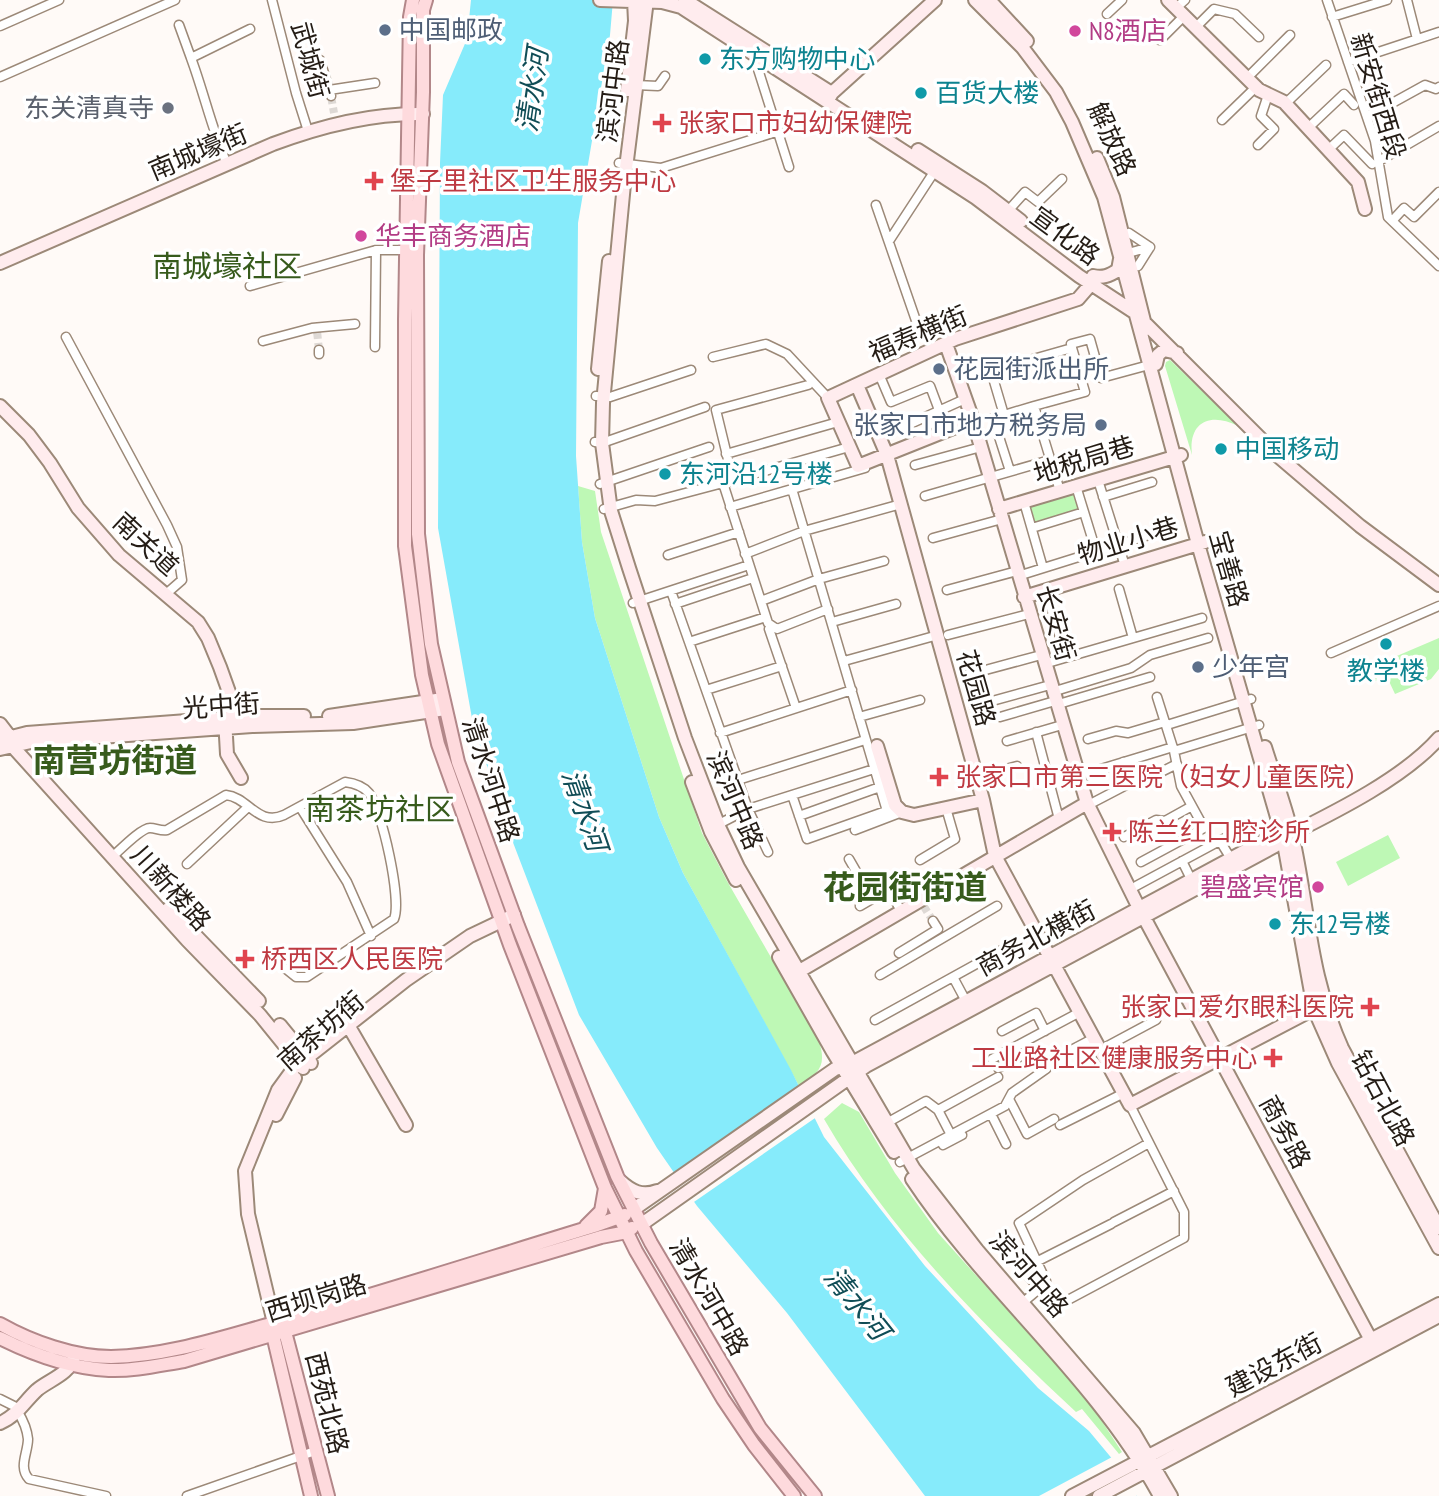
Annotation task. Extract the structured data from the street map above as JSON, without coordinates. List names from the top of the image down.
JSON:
{
  "streets": {
    "main road": [
      "滨河中路",
      "解放路",
      "南城壕街",
      "宣化路",
      "福寿横街",
      "地税局巷",
      "物业小巷",
      "南关道",
      "宝善路",
      "长安街",
      "花园路",
      "光中街",
      "清水河中路",
      "川新楼路",
      "商务北横街",
      "南茶坊街",
      "钻石北路",
      "商务路",
      "西坝岗路",
      "建设东街",
      "西苑北路"
    ],
    "street": ["武城街", "新安街西段"]
  },
  "crossings": [
    ["武城街", "南城壕街"],
    ["滨河中路", "宣化路"],
    ["滨河中路", "商务北横街"],
    ["滨河中路", "建设东街"],
    ["解放路", "宣化路"],
    ["解放路", "福寿横街"],
    ["解放路", "宝善路"],
    ["南城壕街", "清水河中路"],
    ["宣化路", "福寿横街"],
    ["宣化路", "宝善路"],
    ["福寿横街", "长安街"],
    ["福寿横街", "花园路"],
    ["地税局巷", "宝善路"],
    ["地税局巷", "长安街"],
    ["物业小巷", "宝善路"],
    ["物业小巷", "长安街"],
    ["南关道", "光中街"],
    ["宝善路", "商务北横街"],
    ["宝善路", "钻石北路"],
    ["长安街", "商务北横街"],
    ["长安街", "商务路"],
    ["花园路", "商务北横街"],
    ["光中街", "清水河中路"],
    ["光中街", "川新楼路"],
    ["清水河中路", "南茶坊街"],
    ["清水河中路", "西坝岗路"],
    ["川新楼路", "南茶坊街"],
    ["商务北横街", "钻石北路"],
    ["商务北横街", "商务路"],
    ["南茶坊街", "西坝岗路"],
    ["南茶坊街", "西苑北路"],
    ["商务路", "建设东街"],
    ["西坝岗路", "西苑北路"]
  ],
  "districts": [
    "南城壕社区",
    "南营坊街道",
    "南茶坊社区",
    "花园街街道"
  ],
  "water": ["清水河"],
  "places": {
    "other": [
      "中国邮政",
      "N8酒店",
      "东方购物中心",
      "百货大楼",
      "东关清真寺",
      "华丰商务酒店",
      "花园街派出所",
      "张家口市地方税务局",
      "中国移动",
      "东河沿12号楼",
      "教学楼",
      "少年宫",
      "碧盛宾馆",
      "东12号楼"
    ],
    "health": [
      "张家口市妇幼保健院",
      "堡子里社区卫生服务中心",
      "张家口市第三医院（妇女儿童医院）",
      "陈兰红口腔诊所",
      "桥西区人民医院",
      "张家口爱尔眼科医院",
      "工业路社区健康服务中心"
    ]
  }
}
